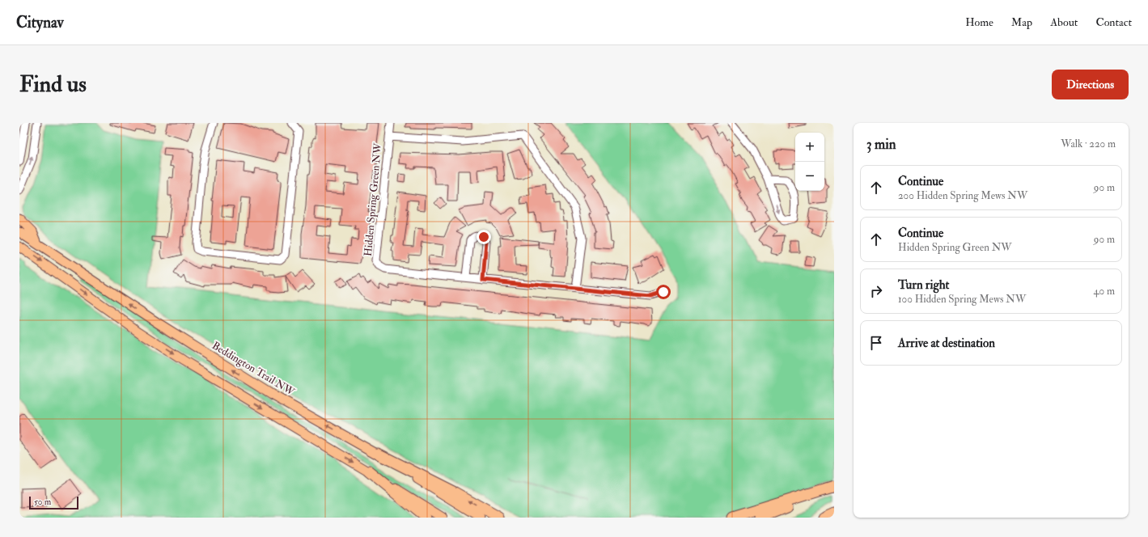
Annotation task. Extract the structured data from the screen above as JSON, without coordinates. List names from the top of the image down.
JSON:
{
  "streets": {
    "main road": ["Beddington Trail NW"],
    "street": ["Hidden Spring Green NW"]
  },
  "scale_bar": "50 m",
  "page": {
    "header": "Citynav",
    "nav": [
      "Home",
      "Map",
      "About",
      "Contact"
    ],
    "buttons": "Directions",
    "title": "Find us",
    "heading": ["3 min", "Walk · 220 m"],
    "map_buttons": ["+", "−"],
    "list": [
      ["Continue", "200 Hidden Spring Mews NW", "90 m"],
      ["Continue", "Hidden Spring Green NW", "90 m"],
      ["Turn right", "100 Hidden Spring Mews NW", "40 m"],
      "Arrive at destination"
    ],
    "scale": "50 m"
  }
}
